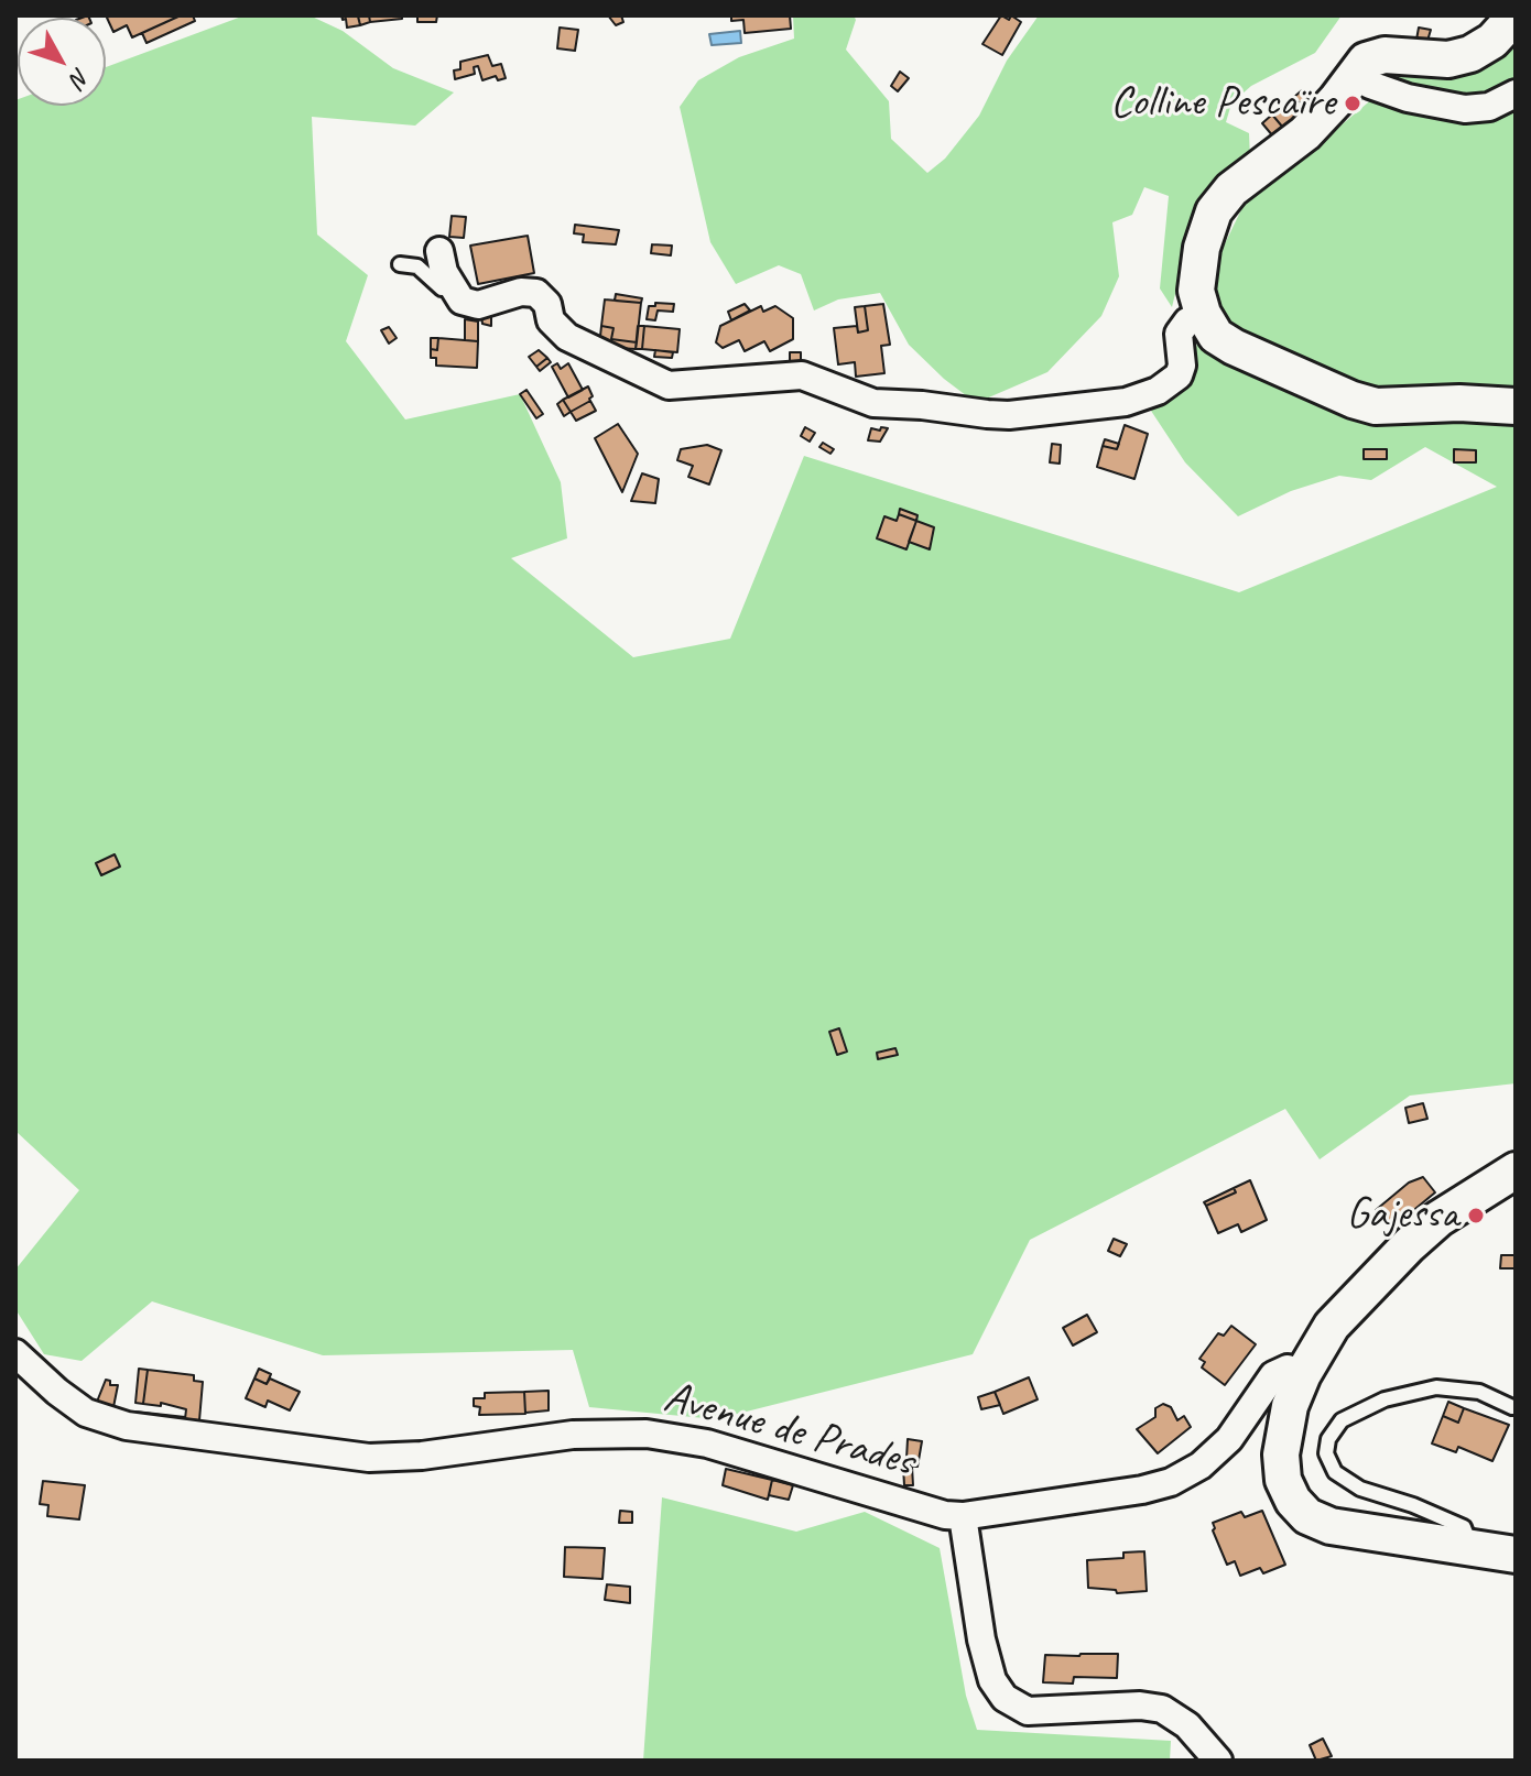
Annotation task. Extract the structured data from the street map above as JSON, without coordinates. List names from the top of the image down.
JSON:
{
  "streets": {
    "street": ["Avenue de Prades"]
  },
  "places": ["Colline Pescaïre", "Gajessa"],
  "north": "bottom right"
}
